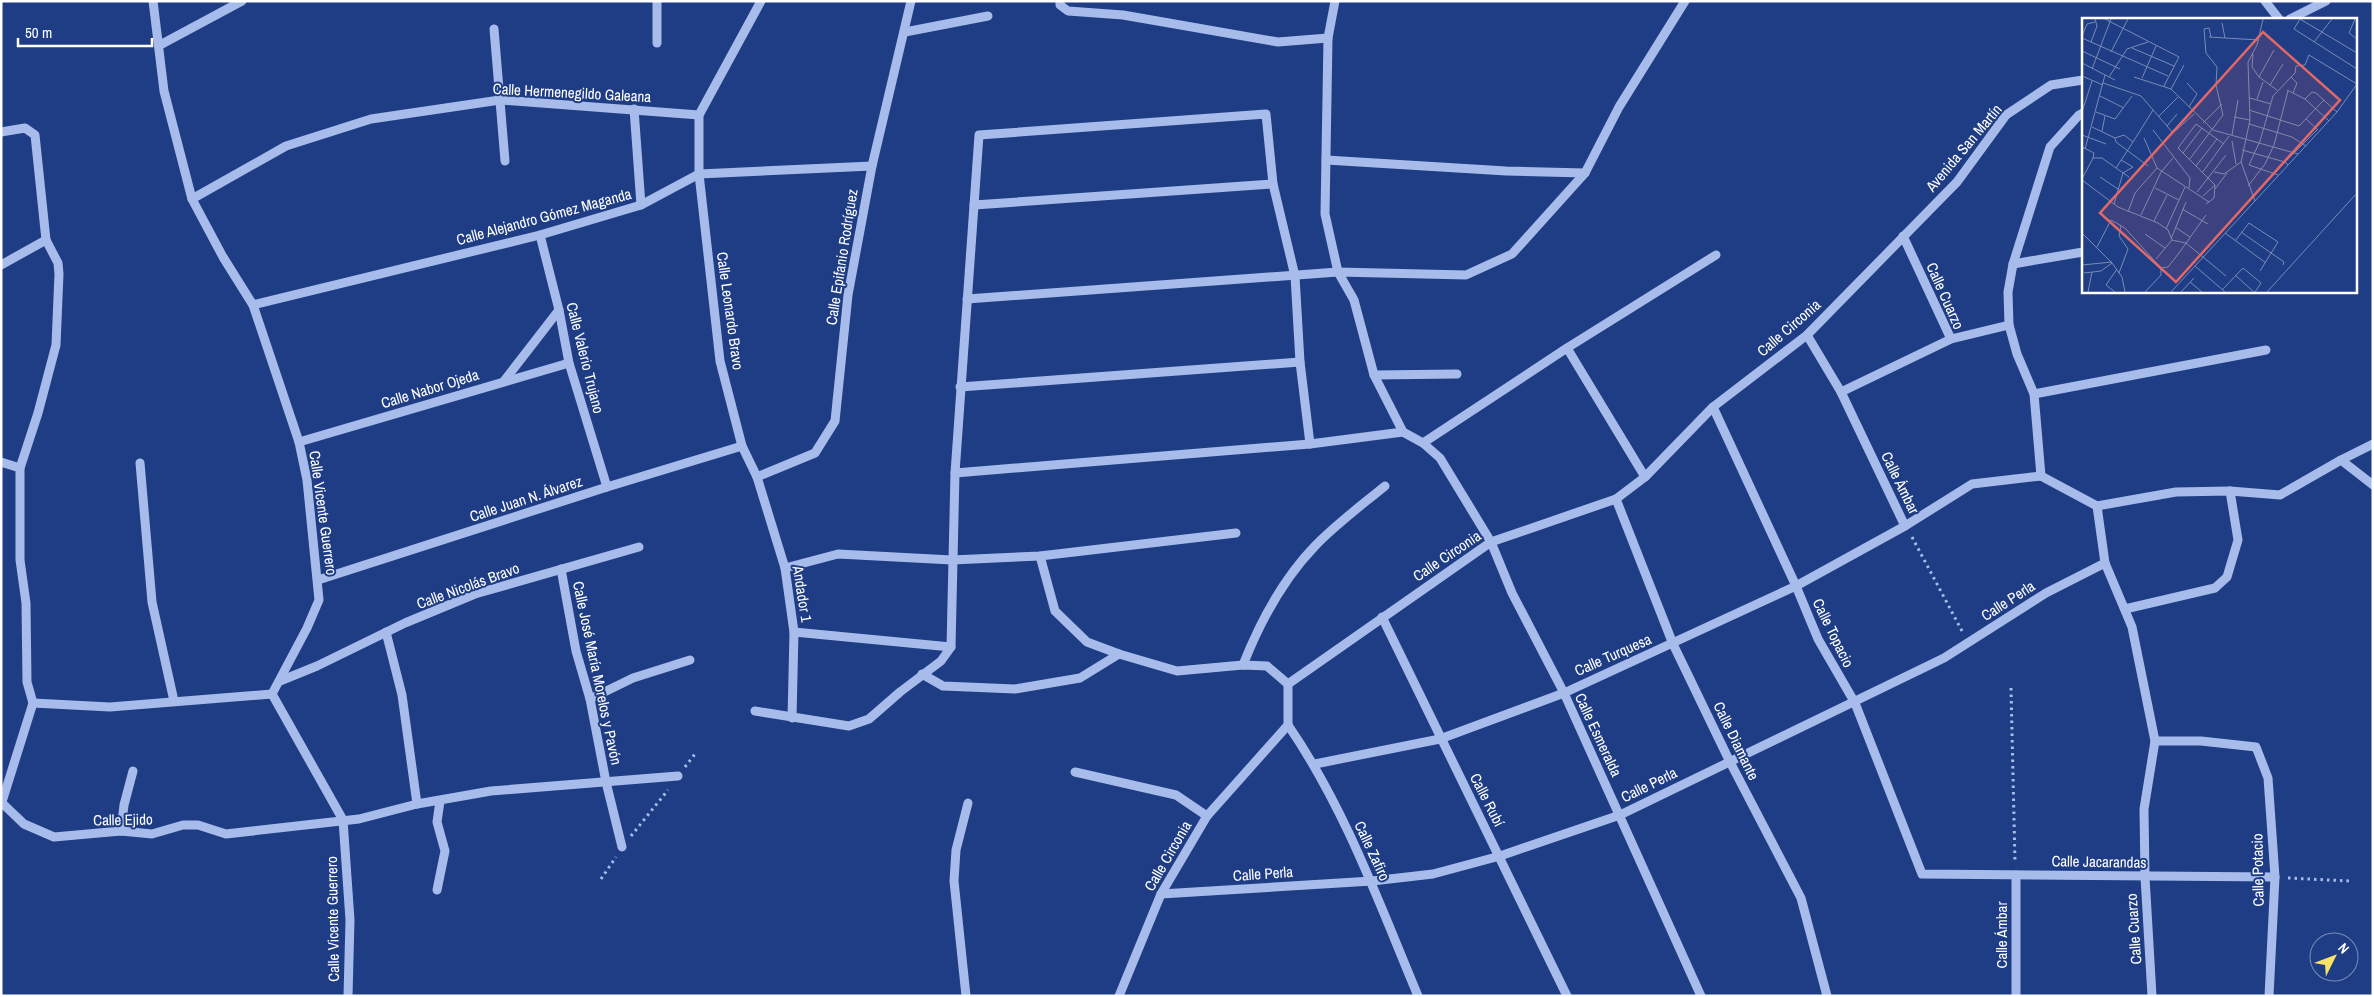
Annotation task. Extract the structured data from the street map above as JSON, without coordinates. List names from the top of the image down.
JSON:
{
  "streets": {
    "street": [
      "Calle Hermenegildo Galeana",
      "Avenida San Martín",
      "Calle Alejandro Gómez Maganda",
      "Calle Epifanio Rodríguez",
      "Calle Cuarzo",
      "Calle Leonardo Bravo",
      "Calle Circonia",
      "Calle Valerio Trujano",
      "Calle Nabor Ojeda",
      "Calle Ámbar",
      "Calle Juan N. Álvarez",
      "Calle Vicente Guerrero",
      "Calle Nicolás Bravo",
      "Andador 1",
      "Calle Perla",
      "Calle Topacio",
      "Calle Turquesa",
      "Calle José María Morelos y Pavón",
      "Calle Esmeralda",
      "Calle Diamante",
      "Calle Rubí",
      "Calle Ejido",
      "Calle Zafiro",
      "Calle Jacarandas",
      "Calle Potacio"
    ]
  },
  "crossings": [
    ["Calle Hermenegildo Galeana", "Calle Leonardo Bravo"],
    ["Calle Hermenegildo Galeana", "Calle Vicente Guerrero"],
    ["Avenida San Martín", "Calle Cuarzo"],
    ["Avenida San Martín", "Calle Circonia"],
    ["Calle Alejandro Gómez Maganda", "Calle Epifanio Rodríguez"],
    ["Calle Alejandro Gómez Maganda", "Calle Leonardo Bravo"],
    ["Calle Alejandro Gómez Maganda", "Calle Valerio Trujano"],
    ["Calle Alejandro Gómez Maganda", "Calle Vicente Guerrero"],
    ["Calle Epifanio Rodríguez", "Calle Leonardo Bravo"],
    ["Calle Epifanio Rodríguez", "Andador 1"],
    ["Calle Cuarzo", "Calle Circonia"],
    ["Calle Cuarzo", "Calle Ámbar"],
    ["Calle Cuarzo", "Calle Jacarandas"],
    ["Calle Cuarzo", "Calle Potacio"],
    ["Calle Leonardo Bravo", "Calle Juan N. Álvarez"],
    ["Calle Leonardo Bravo", "Andador 1"],
    ["Calle Circonia", "Calle Ámbar"],
    ["Calle Circonia", "Calle Perla"],
    ["Calle Circonia", "Calle Topacio"],
    ["Calle Circonia", "Calle Esmeralda"],
    ["Calle Circonia", "Calle Diamante"],
    ["Calle Circonia", "Calle Rubí"],
    ["Calle Circonia", "Calle Zafiro"],
    ["Calle Valerio Trujano", "Calle Nabor Ojeda"],
    ["Calle Valerio Trujano", "Calle Juan N. Álvarez"],
    ["Calle Nabor Ojeda", "Calle Vicente Guerrero"],
    ["Calle Ámbar", "Calle Perla"],
    ["Calle Ámbar", "Calle Turquesa"],
    ["Calle Ámbar", "Calle Jacarandas"],
    ["Calle Juan N. Álvarez", "Calle Vicente Guerrero"],
    ["Calle Vicente Guerrero", "Calle Nicolás Bravo"],
    ["Calle Vicente Guerrero", "Calle Ejido"],
    ["Calle Nicolás Bravo", "Calle José María Morelos y Pavón"],
    ["Calle Perla", "Calle Topacio"],
    ["Calle Perla", "Calle Esmeralda"],
    ["Calle Perla", "Calle Diamante"],
    ["Calle Perla", "Calle Rubí"],
    ["Calle Perla", "Calle Zafiro"],
    ["Calle Topacio", "Calle Turquesa"],
    ["Calle Topacio", "Calle Jacarandas"],
    ["Calle Turquesa", "Calle Esmeralda"],
    ["Calle Turquesa", "Calle Diamante"],
    ["Calle Turquesa", "Calle Rubí"],
    ["Calle Turquesa", "Calle Zafiro"],
    ["Calle José María Morelos y Pavón", "Calle Ejido"],
    ["Calle Jacarandas", "Calle Potacio"]
  ],
  "scale_bar": "50 m",
  "north": "top right"
}
